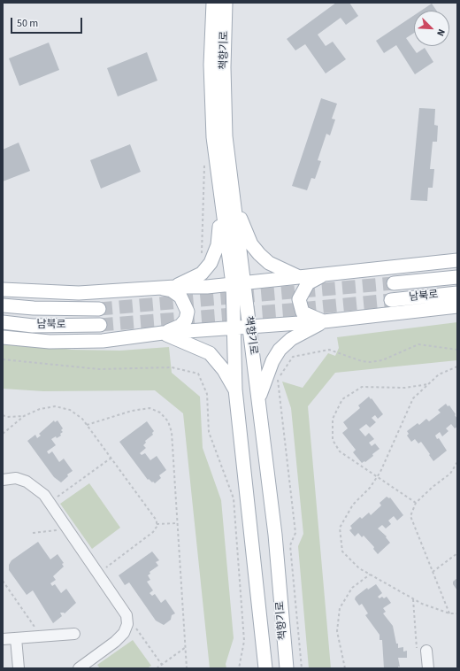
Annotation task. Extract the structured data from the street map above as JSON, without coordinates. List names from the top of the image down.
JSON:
{
  "streets": {
    "main road": ["책향기로", "남북로"]
  },
  "scale_bar": "50 m",
  "north": "bottom right"
}
